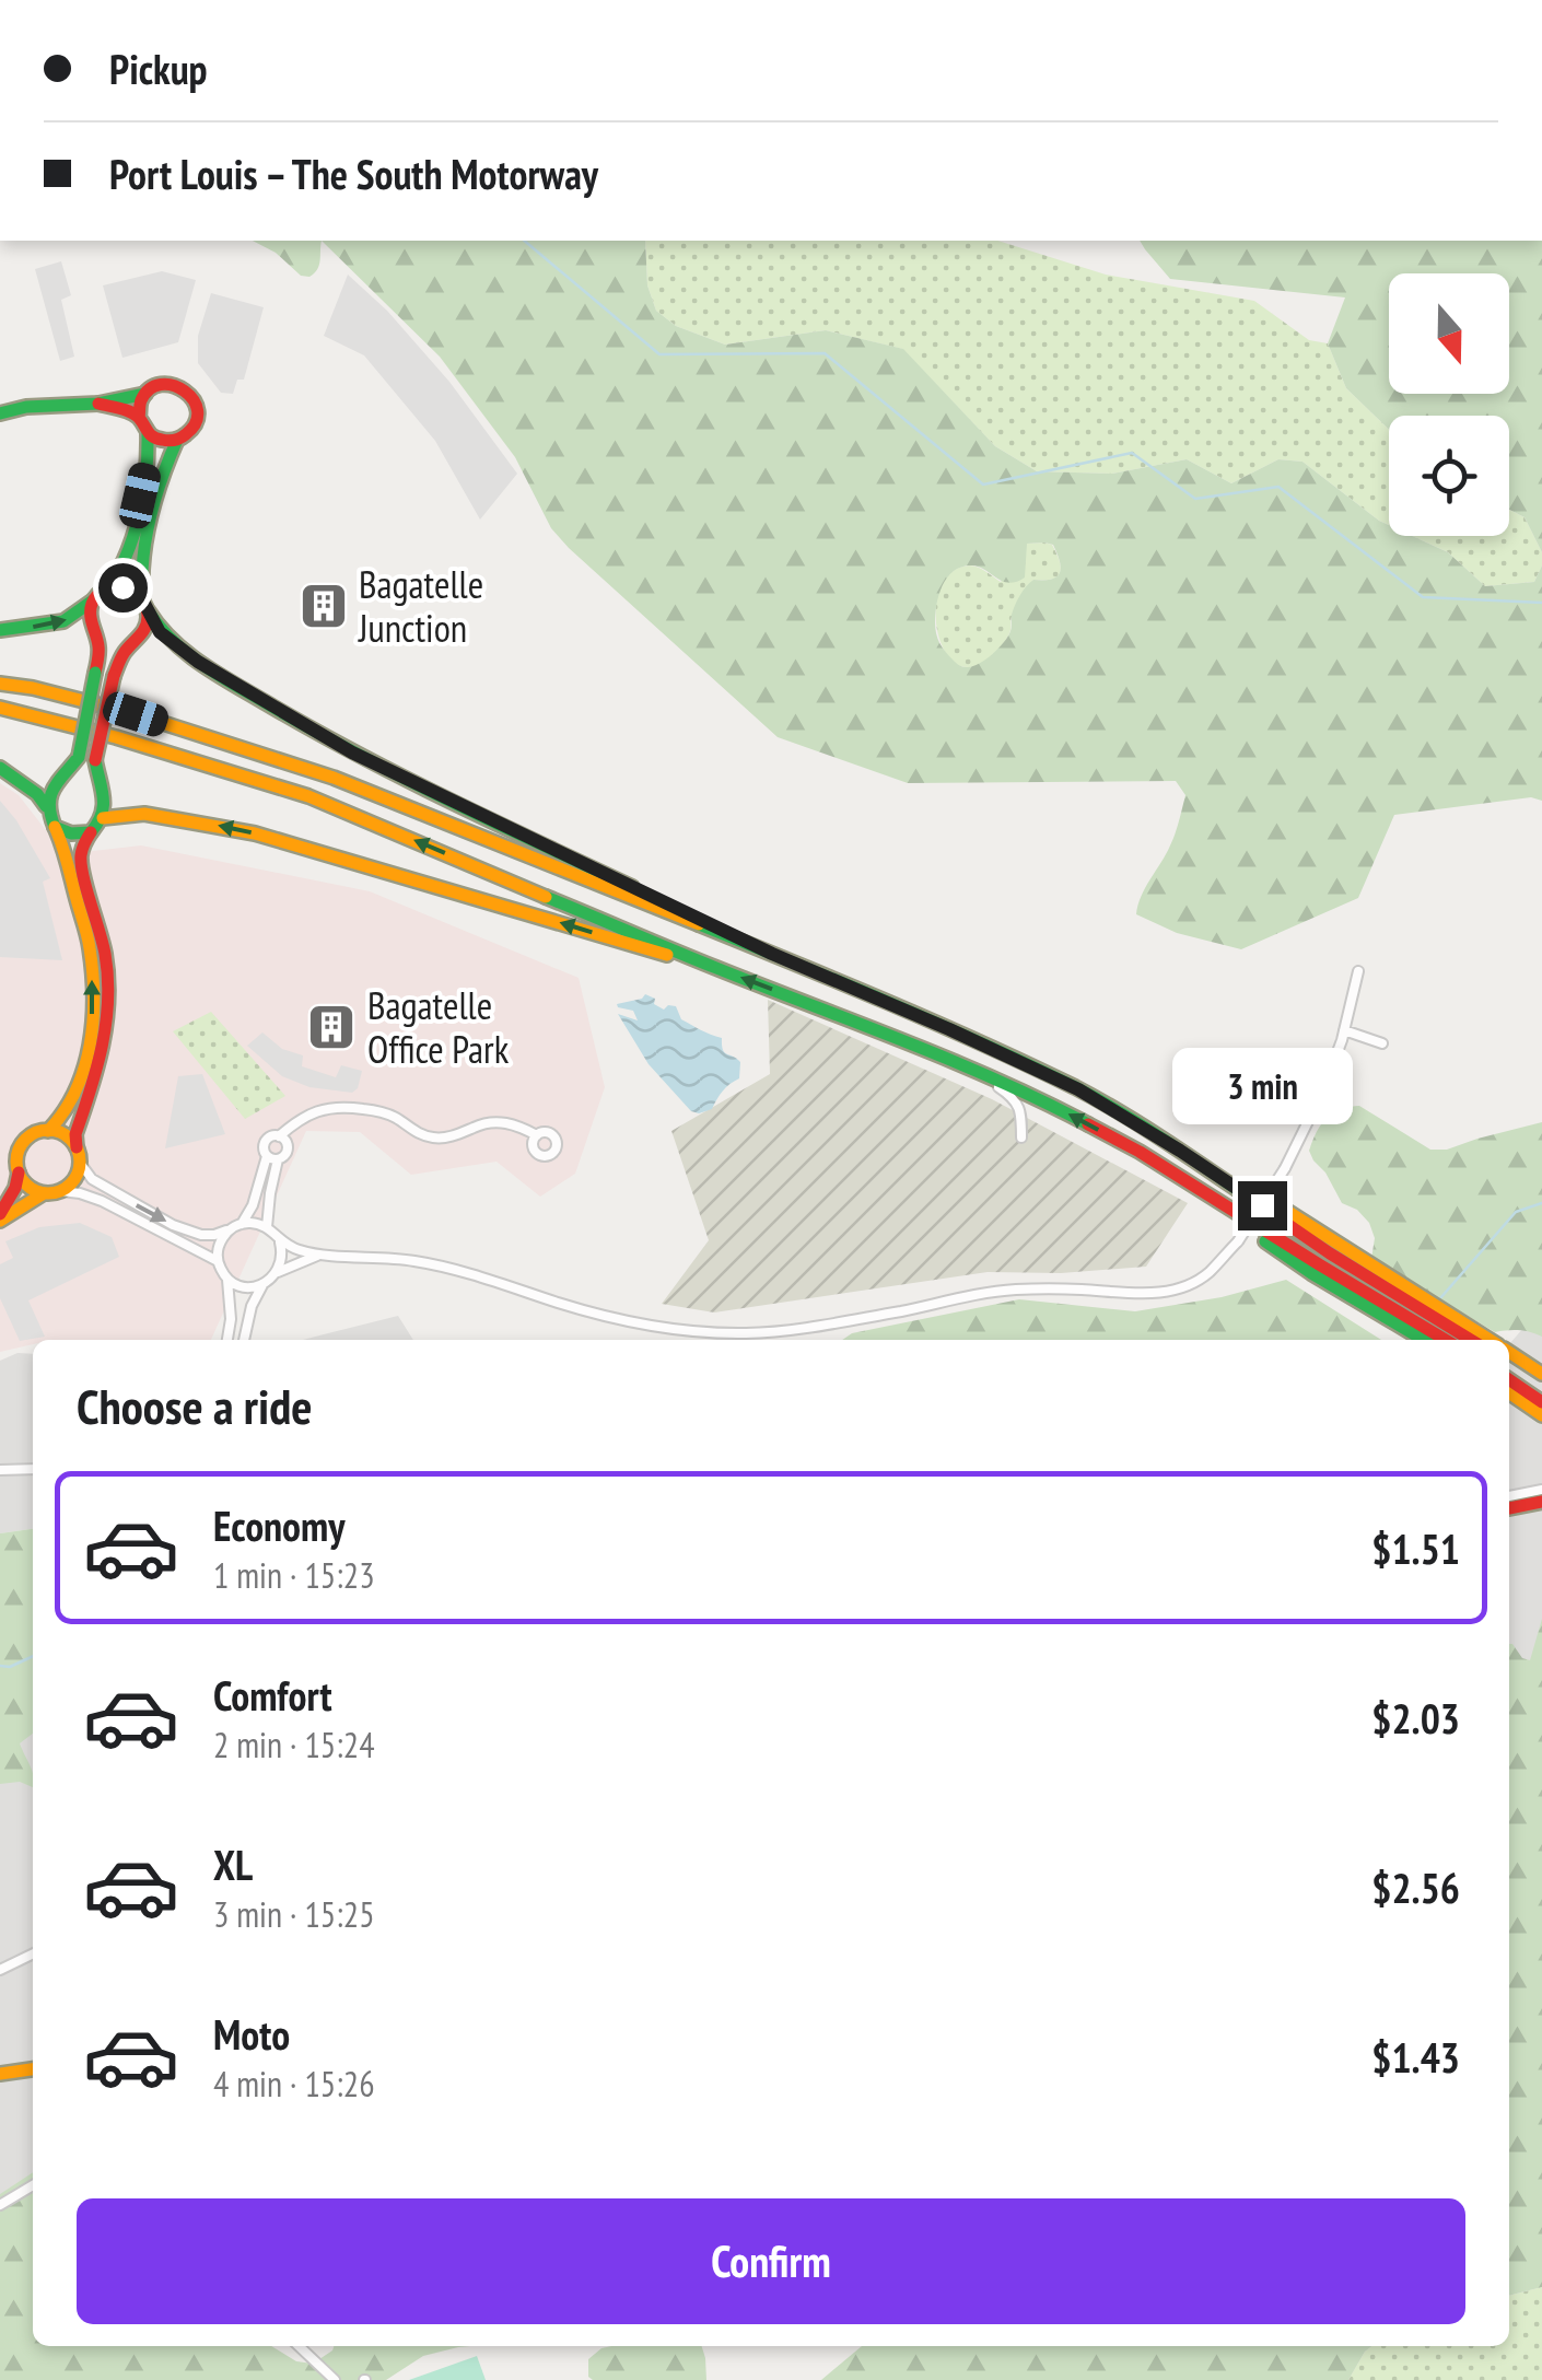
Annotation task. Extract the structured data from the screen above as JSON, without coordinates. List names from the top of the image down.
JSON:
{
  "places": {
    "building": ["Bagatelle Junction", "Bagatelle Office Park"]
  },
  "north": "bottom",
  "page": {
    "banner": ["Pickup", "Port Louis – The South Motorway"],
    "bubble": "3 min",
    "heading": "Choose a ride",
    "list": [
      {
        "name": "Economy",
        "note": "1 min · 15:23",
        "value": "$1.51"
      },
      {
        "name": "Comfort",
        "note": "2 min · 15:24",
        "value": "$2.03"
      },
      {
        "name": "XL",
        "note": "3 min · 15:25",
        "value": "$2.56"
      },
      {
        "name": "Moto",
        "note": "4 min · 15:26",
        "value": "$1.43"
      }
    ],
    "buttons": "Confirm"
  }
}
